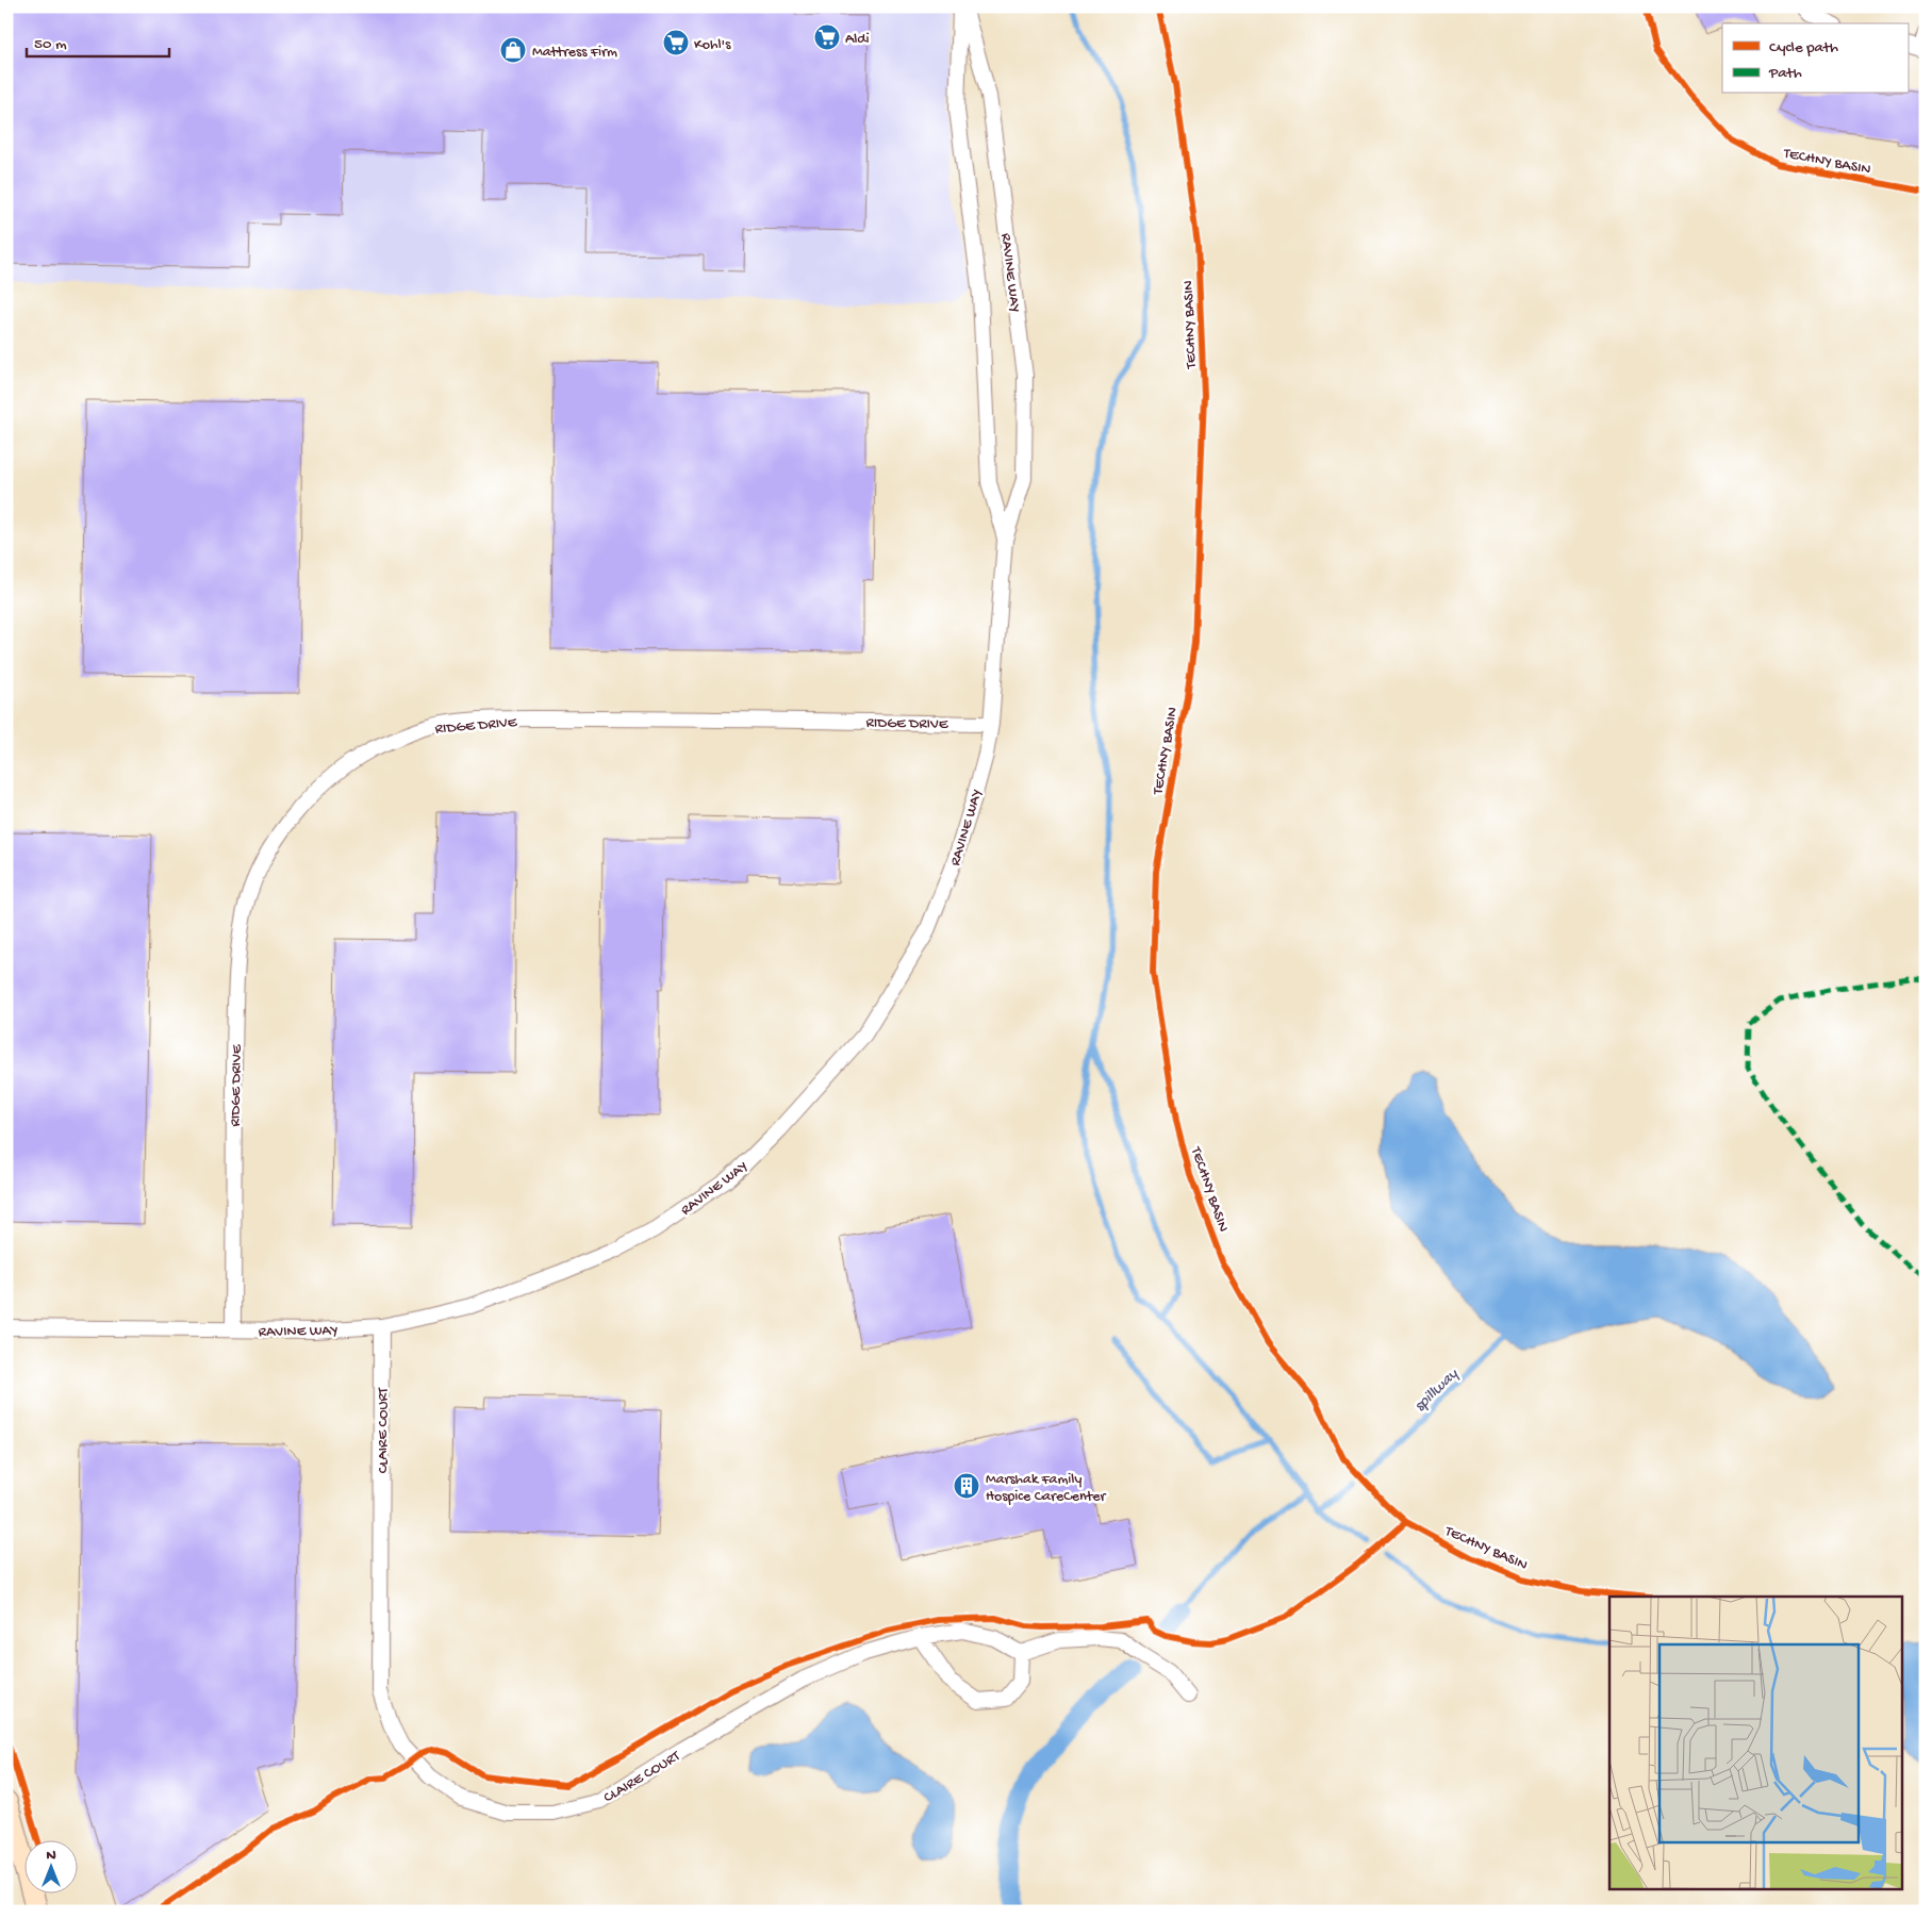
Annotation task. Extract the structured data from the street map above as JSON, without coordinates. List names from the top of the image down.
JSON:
{
  "streets": {
    "street": ["RAVINE WAY", "RIDGE DRIVE", "CLAIRE COURT"],
    "cycle path": ["TECHNY BASIN"]
  },
  "crossings": [
    ["RAVINE WAY", "RIDGE DRIVE"],
    ["RAVINE WAY", "CLAIRE COURT"]
  ],
  "water": ["spillway"],
  "places": {
    "supermarket": ["Aldi", "Kohl's"],
    "shop": ["Mattress Firm"],
    "building": ["Marshak Family Hospice CareCenter"]
  },
  "legend": ["Cycle path", "Path"],
  "scale_bar": "50 m",
  "north": "top"
}
